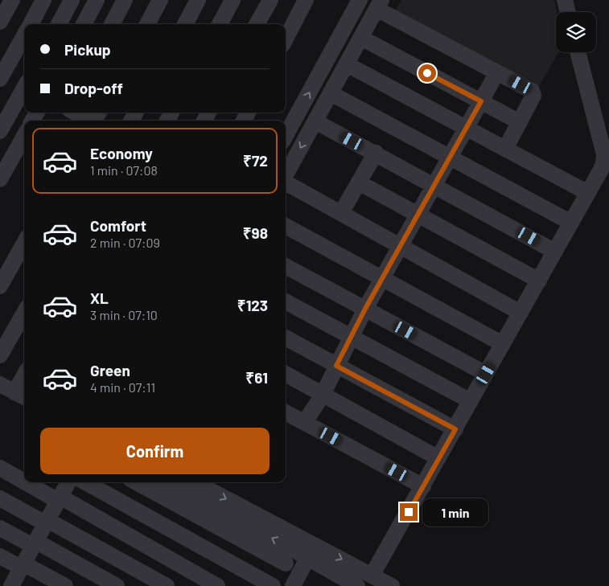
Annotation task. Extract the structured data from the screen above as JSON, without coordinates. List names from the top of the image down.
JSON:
{
  "page": {
    "banner": ["Pickup", "Drop-off"],
    "list": [
      {
        "name": "Economy",
        "note": "1 min · 07:08",
        "value": "₹72"
      },
      {
        "name": "Comfort",
        "note": "2 min · 07:09",
        "value": "₹98"
      },
      {
        "name": "XL",
        "note": "3 min · 07:10",
        "value": "₹123"
      },
      {
        "name": "Green",
        "note": "4 min · 07:11",
        "value": "₹61"
      }
    ],
    "buttons": "Confirm",
    "bubble": "1 min"
  }
}
